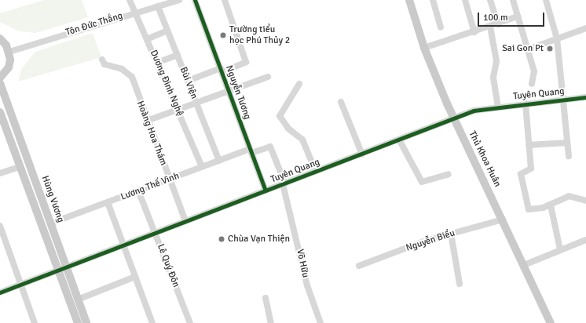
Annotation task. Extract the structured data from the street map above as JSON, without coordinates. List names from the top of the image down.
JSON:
{
  "streets": {
    "main road": ["Thủ Khoa Huân", "Hùng Vương"],
    "street": [
      "Tôn Đức Thắng",
      "Dương Đình Nghệ",
      "Bùi Viện",
      "Nguyễn Tương",
      "Tuyên Quang",
      "Hoàng Hoa Thám",
      "Lương Thế Vinh",
      "Nguyễn Biểu",
      "Võ Hữu",
      "Lê Quý Đôn"
    ]
  },
  "crossings": [
    ["Tôn Đức Thắng", "Dương Đình Nghệ"],
    ["Tôn Đức Thắng", "Bùi Viện"],
    ["Dương Đình Nghệ", "Lương Thế Vinh"],
    ["Bùi Viện", "Lương Thế Vinh"],
    ["Nguyễn Tương", "Tuyên Quang"],
    ["Nguyễn Tương", "Lương Thế Vinh"],
    ["Nguyễn Tương", "Võ Hữu"],
    ["Tuyên Quang", "Hoàng Hoa Thám"],
    ["Tuyên Quang", "Thủ Khoa Huân"],
    ["Tuyên Quang", "Hùng Vương"],
    ["Tuyên Quang", "Võ Hữu"],
    ["Tuyên Quang", "Lê Quý Đôn"],
    ["Hoàng Hoa Thám", "Lương Thế Vinh"],
    ["Thủ Khoa Huân", "Nguyễn Biểu"],
    ["Lương Thế Vinh", "Hùng Vương"],
    ["Lương Thế Vinh", "Võ Hữu"],
    ["Lương Thế Vinh", "Lê Quý Đôn"]
  ],
  "places": ["Trường tiểu học Phú Thủy 2", "Sai Gon Pt", "Chùa Vạn Thiện"],
  "scale_bar": "100 m"
}
